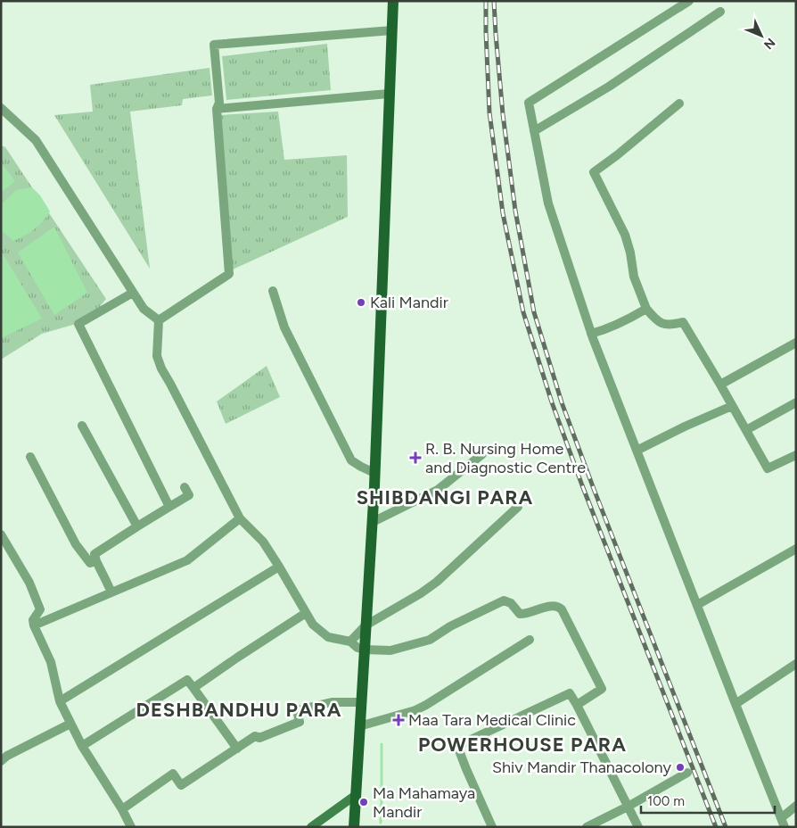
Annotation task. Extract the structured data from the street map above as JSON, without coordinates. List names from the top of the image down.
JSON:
{
  "districts": ["SHIBDANGI PARA", "DESHBANDHU PARA", "POWERHOUSE PARA"],
  "places": {
    "other": ["Kali Mandir", "Shiv Mandir Thanacolony", "Ma Mahamaya Mandir"],
    "health": ["R. B. Nursing Home and Diagnostic Centre", "Maa Tara Medical Clinic"]
  },
  "scale_bar": "100 m",
  "north": "bottom right"
}
